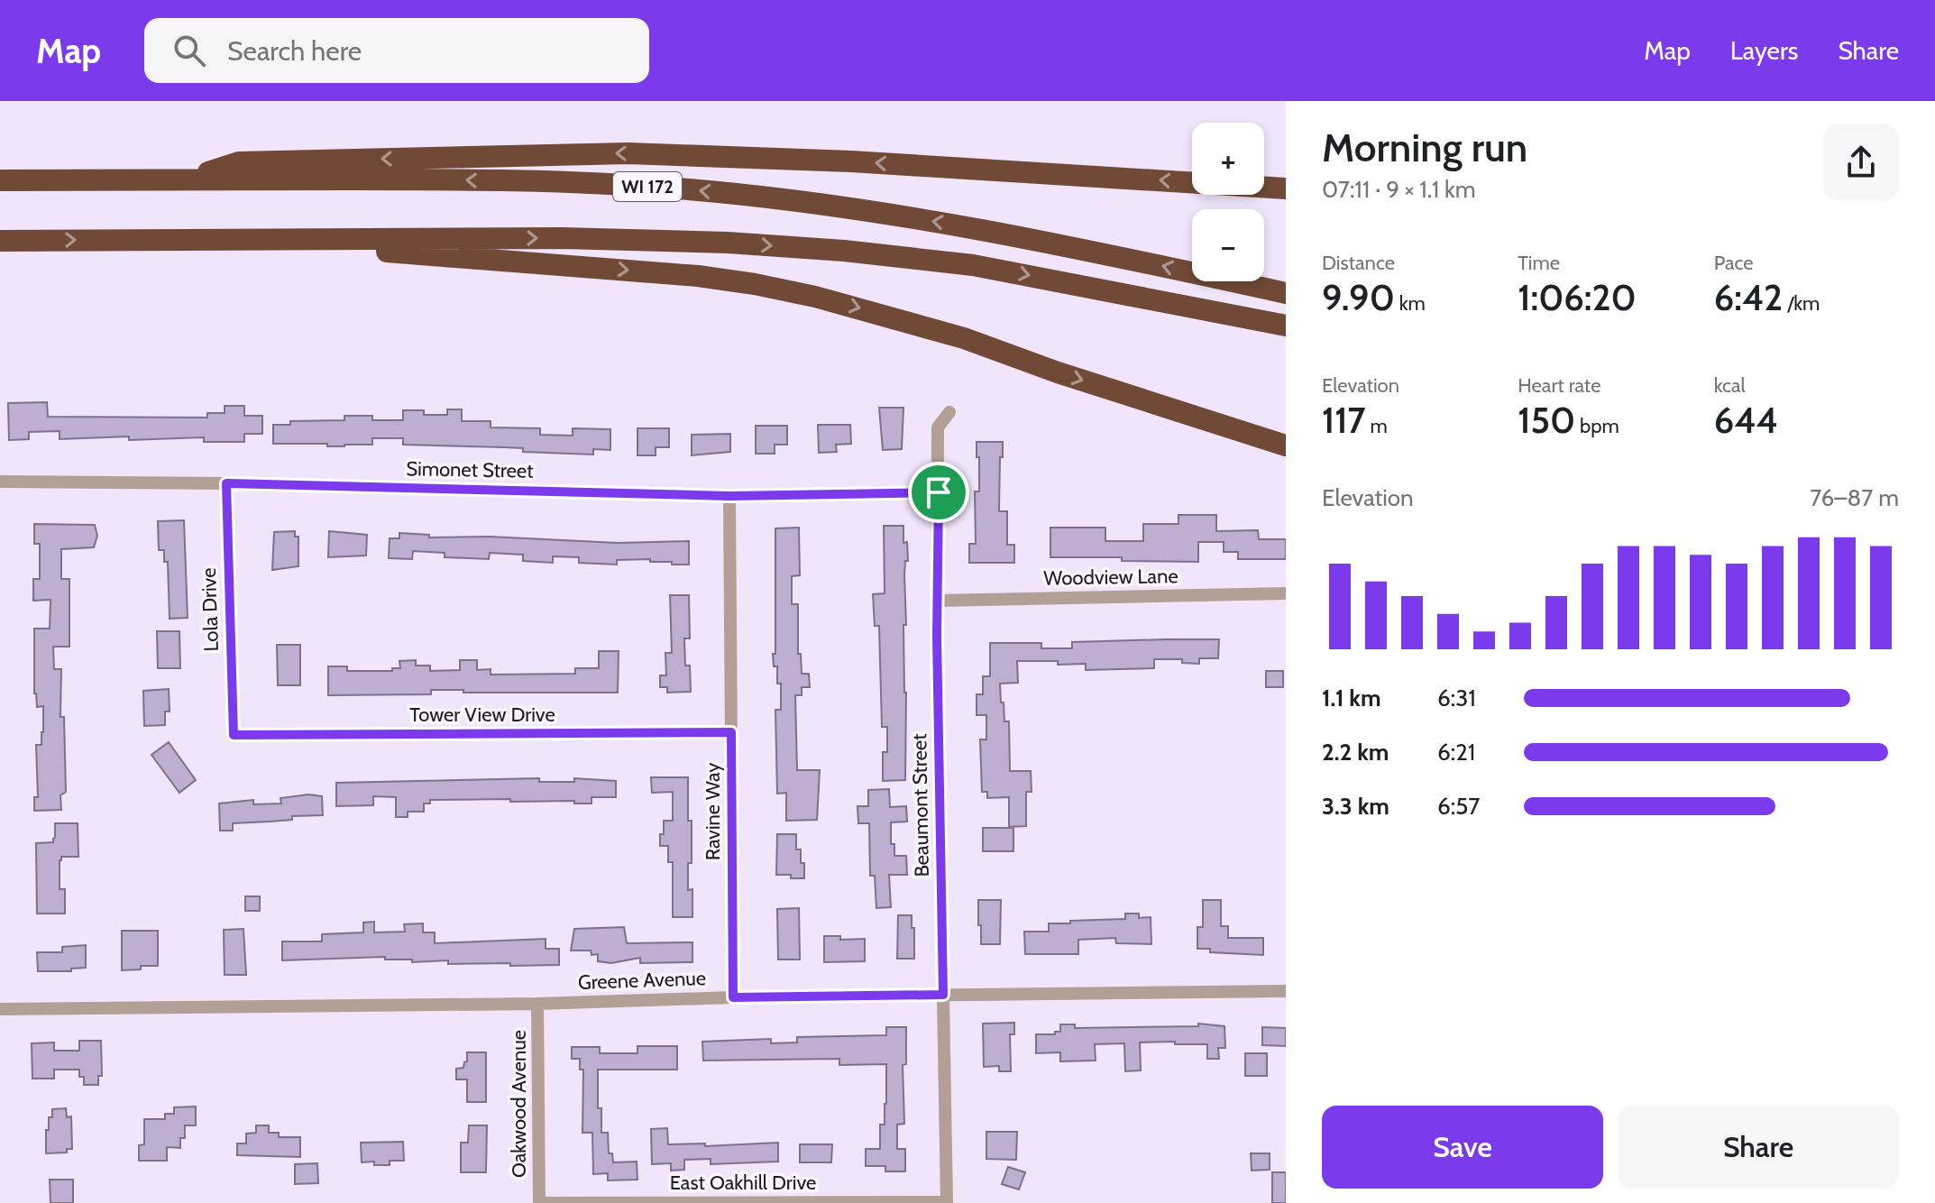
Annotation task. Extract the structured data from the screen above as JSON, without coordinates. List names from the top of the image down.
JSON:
{
  "streets": {
    "highway": ["WI 172"],
    "street": [
      "Simonet Street",
      "Woodview Lane",
      "Lola Drive",
      "Tower View Drive",
      "Beaumont Street",
      "Ravine Way",
      "Greene Avenue",
      "Oakwood Avenue",
      "East Oakhill Drive"
    ]
  },
  "crossings": [
    ["Simonet Street", "Lola Drive"],
    ["Simonet Street", "Beaumont Street"],
    ["Simonet Street", "Ravine Way"],
    ["Woodview Lane", "Beaumont Street"],
    ["Lola Drive", "Tower View Drive"],
    ["Tower View Drive", "Ravine Way"],
    ["Beaumont Street", "Greene Avenue"],
    ["Beaumont Street", "East Oakhill Drive"],
    ["Ravine Way", "Greene Avenue"],
    ["Greene Avenue", "Oakwood Avenue"],
    ["Oakwood Avenue", "East Oakhill Drive"]
  ],
  "page": {
    "header": "Map",
    "search": "Search here",
    "nav": ["Map", "Layers", "Share"],
    "heading": ["Morning run", "07:11 · 9 × 1.1 km"],
    "map_buttons": ["+", "−"],
    "stats": [
      ["Distance", "9.90 km"],
      ["Time", "1:06:20"],
      ["Pace", "6:42 /km"],
      ["Elevation", "117 m"],
      ["Heart rate", "150 bpm"],
      ["kcal", "644"]
    ],
    "chart": ["Elevation", "76–87 m"],
    "list": [
      {
        "name": "1.1 km",
        "note": "6:31"
      },
      {
        "name": "2.2 km",
        "note": "6:21"
      },
      {
        "name": "3.3 km",
        "note": "6:57"
      }
    ],
    "buttons": ["Save", "Share"]
  }
}
